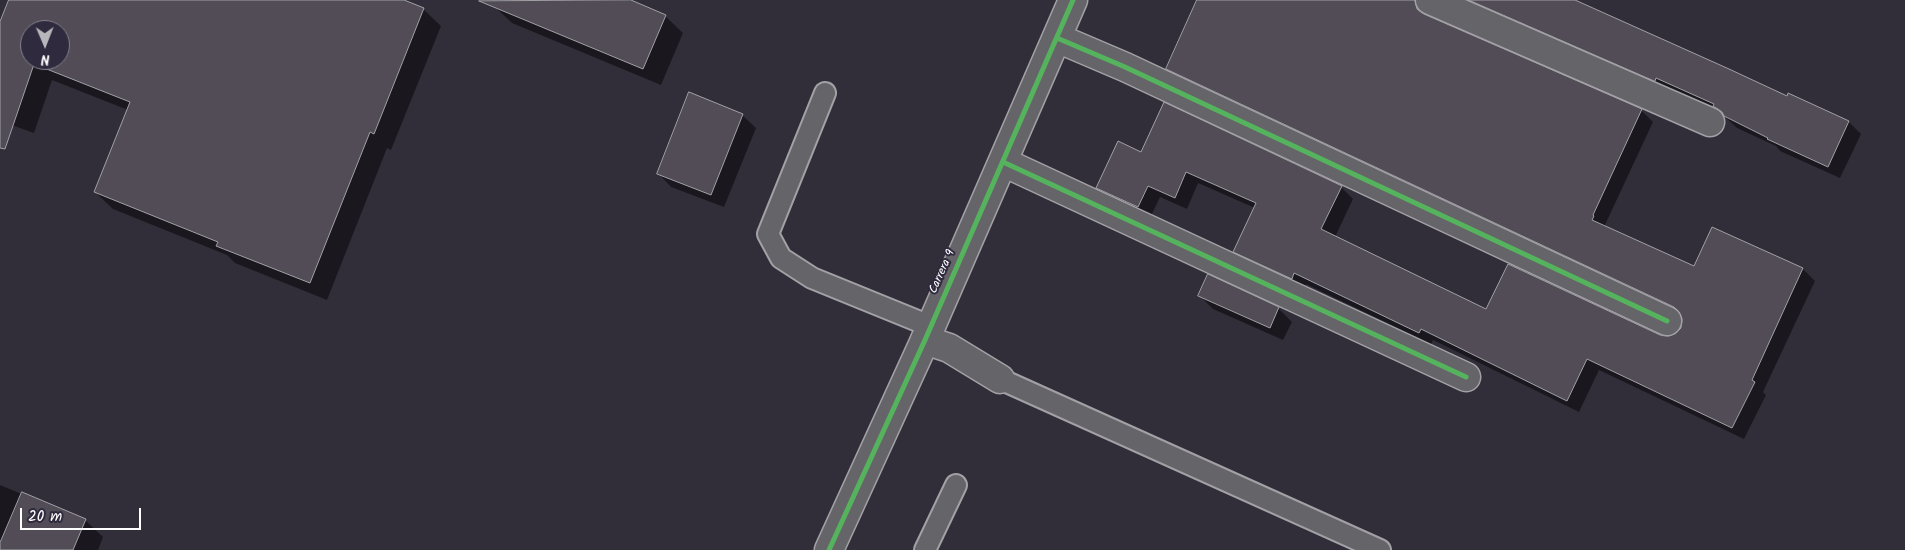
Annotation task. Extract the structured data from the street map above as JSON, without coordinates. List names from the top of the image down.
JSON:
{
  "streets": {
    "street": ["Carrera 9"]
  },
  "scale_bar": "20 m",
  "north": "bottom"
}
